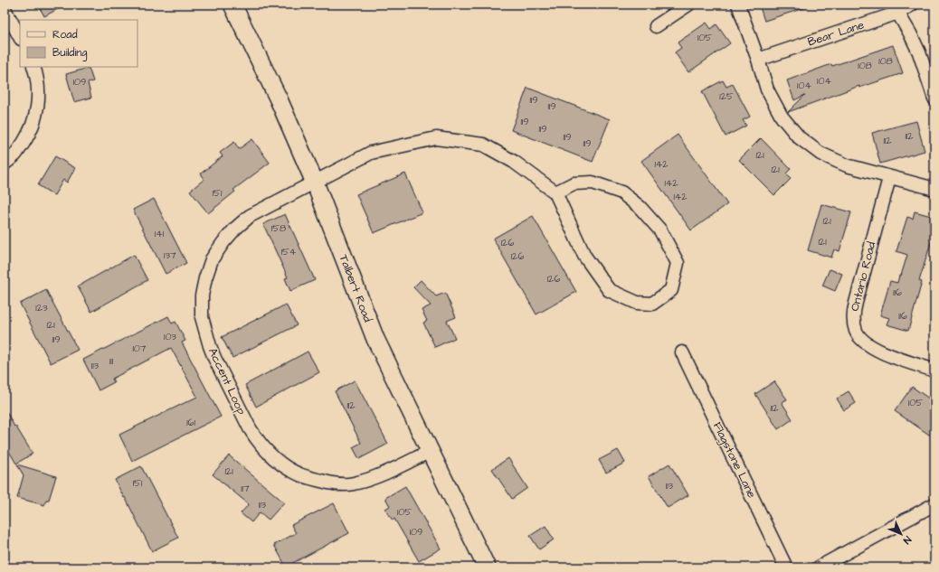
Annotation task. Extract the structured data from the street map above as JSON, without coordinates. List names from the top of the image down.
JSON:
{
  "streets": {
    "street": [
      "Bear Lane",
      "Ontario Road",
      "Talbert Road",
      "Accent Loop",
      "Flagstone Lane"
    ]
  },
  "crossings": [
    ["Talbert Road", "Accent Loop"]
  ],
  "house_numbers": [
    "105",
    "108",
    "108",
    "104",
    "109",
    "104",
    "125",
    "119",
    "119",
    "119",
    "119",
    "112",
    "119",
    "112",
    "119",
    "121",
    "142",
    "121",
    "142",
    "151",
    "142",
    "121",
    "158",
    "141",
    "121",
    "126",
    "154",
    "137",
    "126",
    "126",
    "116",
    "123",
    "116",
    "121",
    "103",
    "119",
    "107",
    "111",
    "113",
    "105",
    "112",
    "112",
    "161",
    "121",
    "151",
    "113",
    "117",
    "113",
    "105",
    "109"
  ],
  "legend": ["Road", "Building"],
  "north": "bottom right"
}
